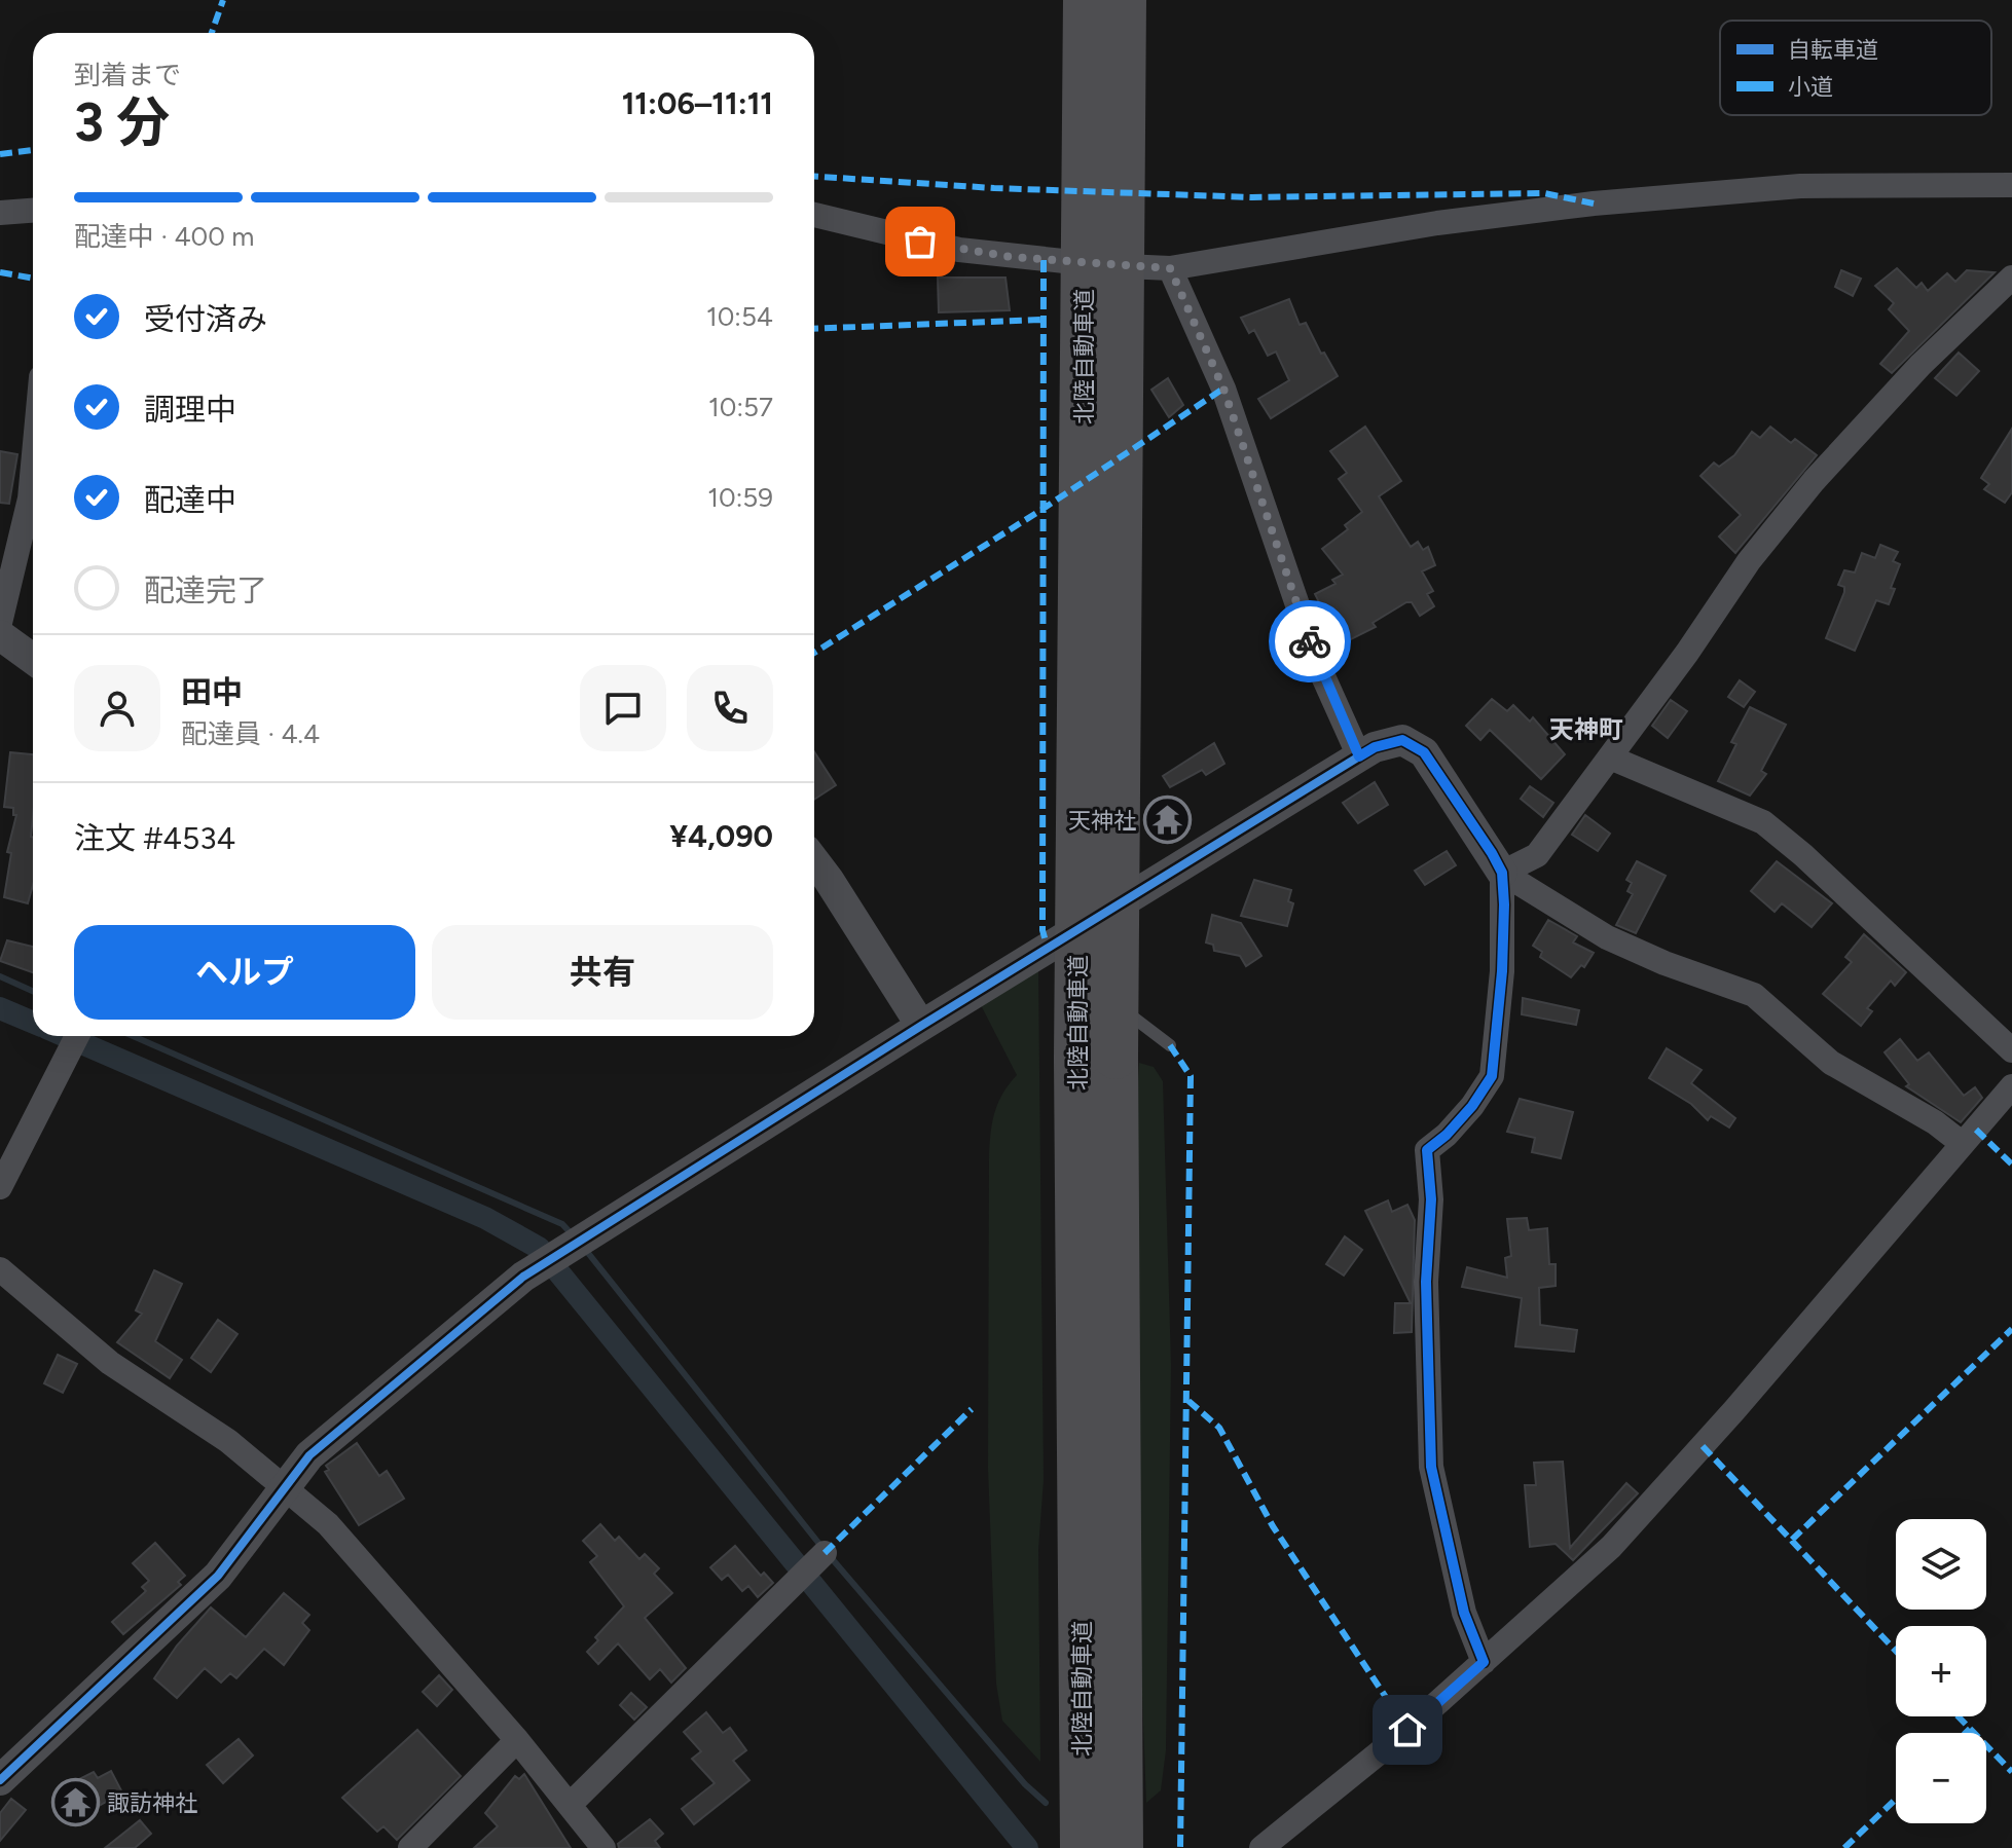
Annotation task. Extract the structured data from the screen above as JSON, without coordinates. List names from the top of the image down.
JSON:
{
  "streets": {
    "highway": ["北陸自動車道"]
  },
  "districts": ["天神町"],
  "places": {
    "temple": ["天神社", "諏訪神社"]
  },
  "legend": ["自転車道", "小道"],
  "page": {
    "heading": ["3 分", "到着まで", "11:06–11:11"],
    "panel": [
      "田中",
      "配達員 · 4.4",
      "注文 #4534",
      "¥4,090"
    ],
    "bar": "配達中 · 400 m",
    "list": [
      ["受付済み", "10:54"],
      ["調理中", "10:57"],
      ["配達中", "10:59"],
      "配達完了"
    ],
    "buttons": ["ヘルプ", "共有"],
    "map_buttons": ["+", "−"]
  }
}
